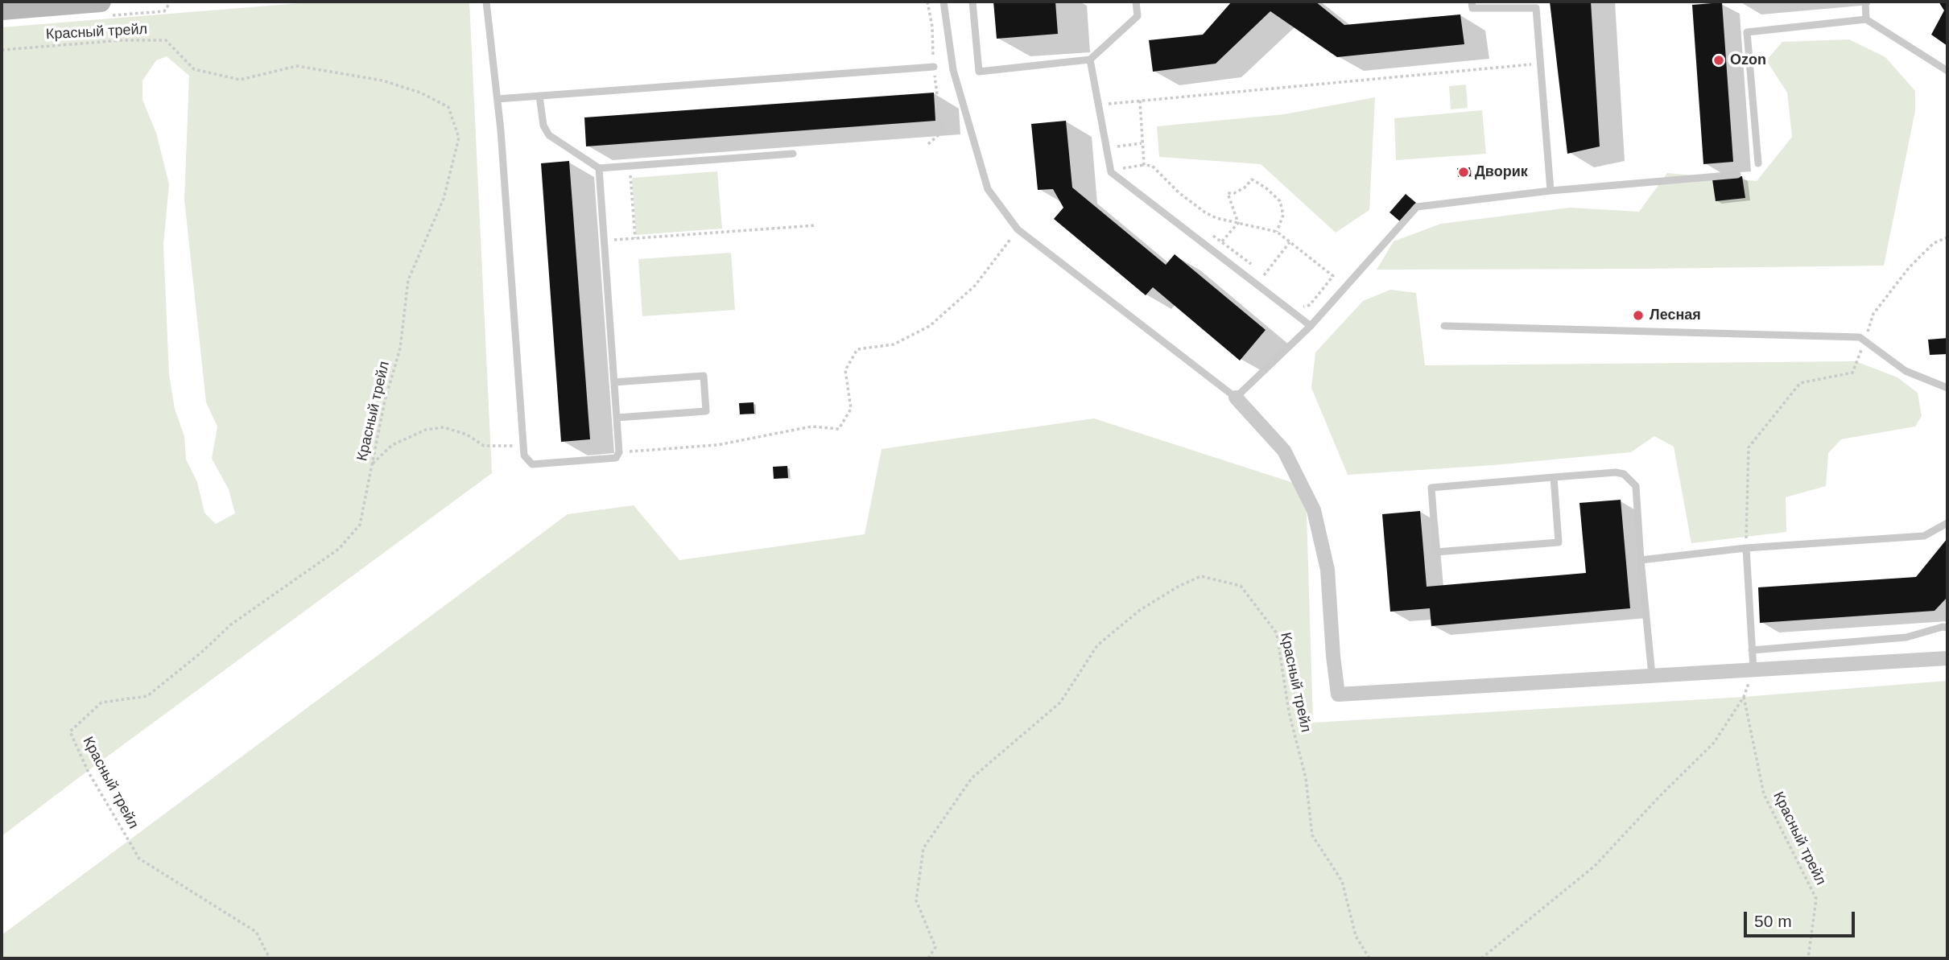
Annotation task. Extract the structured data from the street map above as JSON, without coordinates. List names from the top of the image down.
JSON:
{
  "streets": {
    "path": ["Красный трейл"]
  },
  "places": ["Ozon", "Дворик", "Лесная"],
  "scale_bar": "50 m"
}
